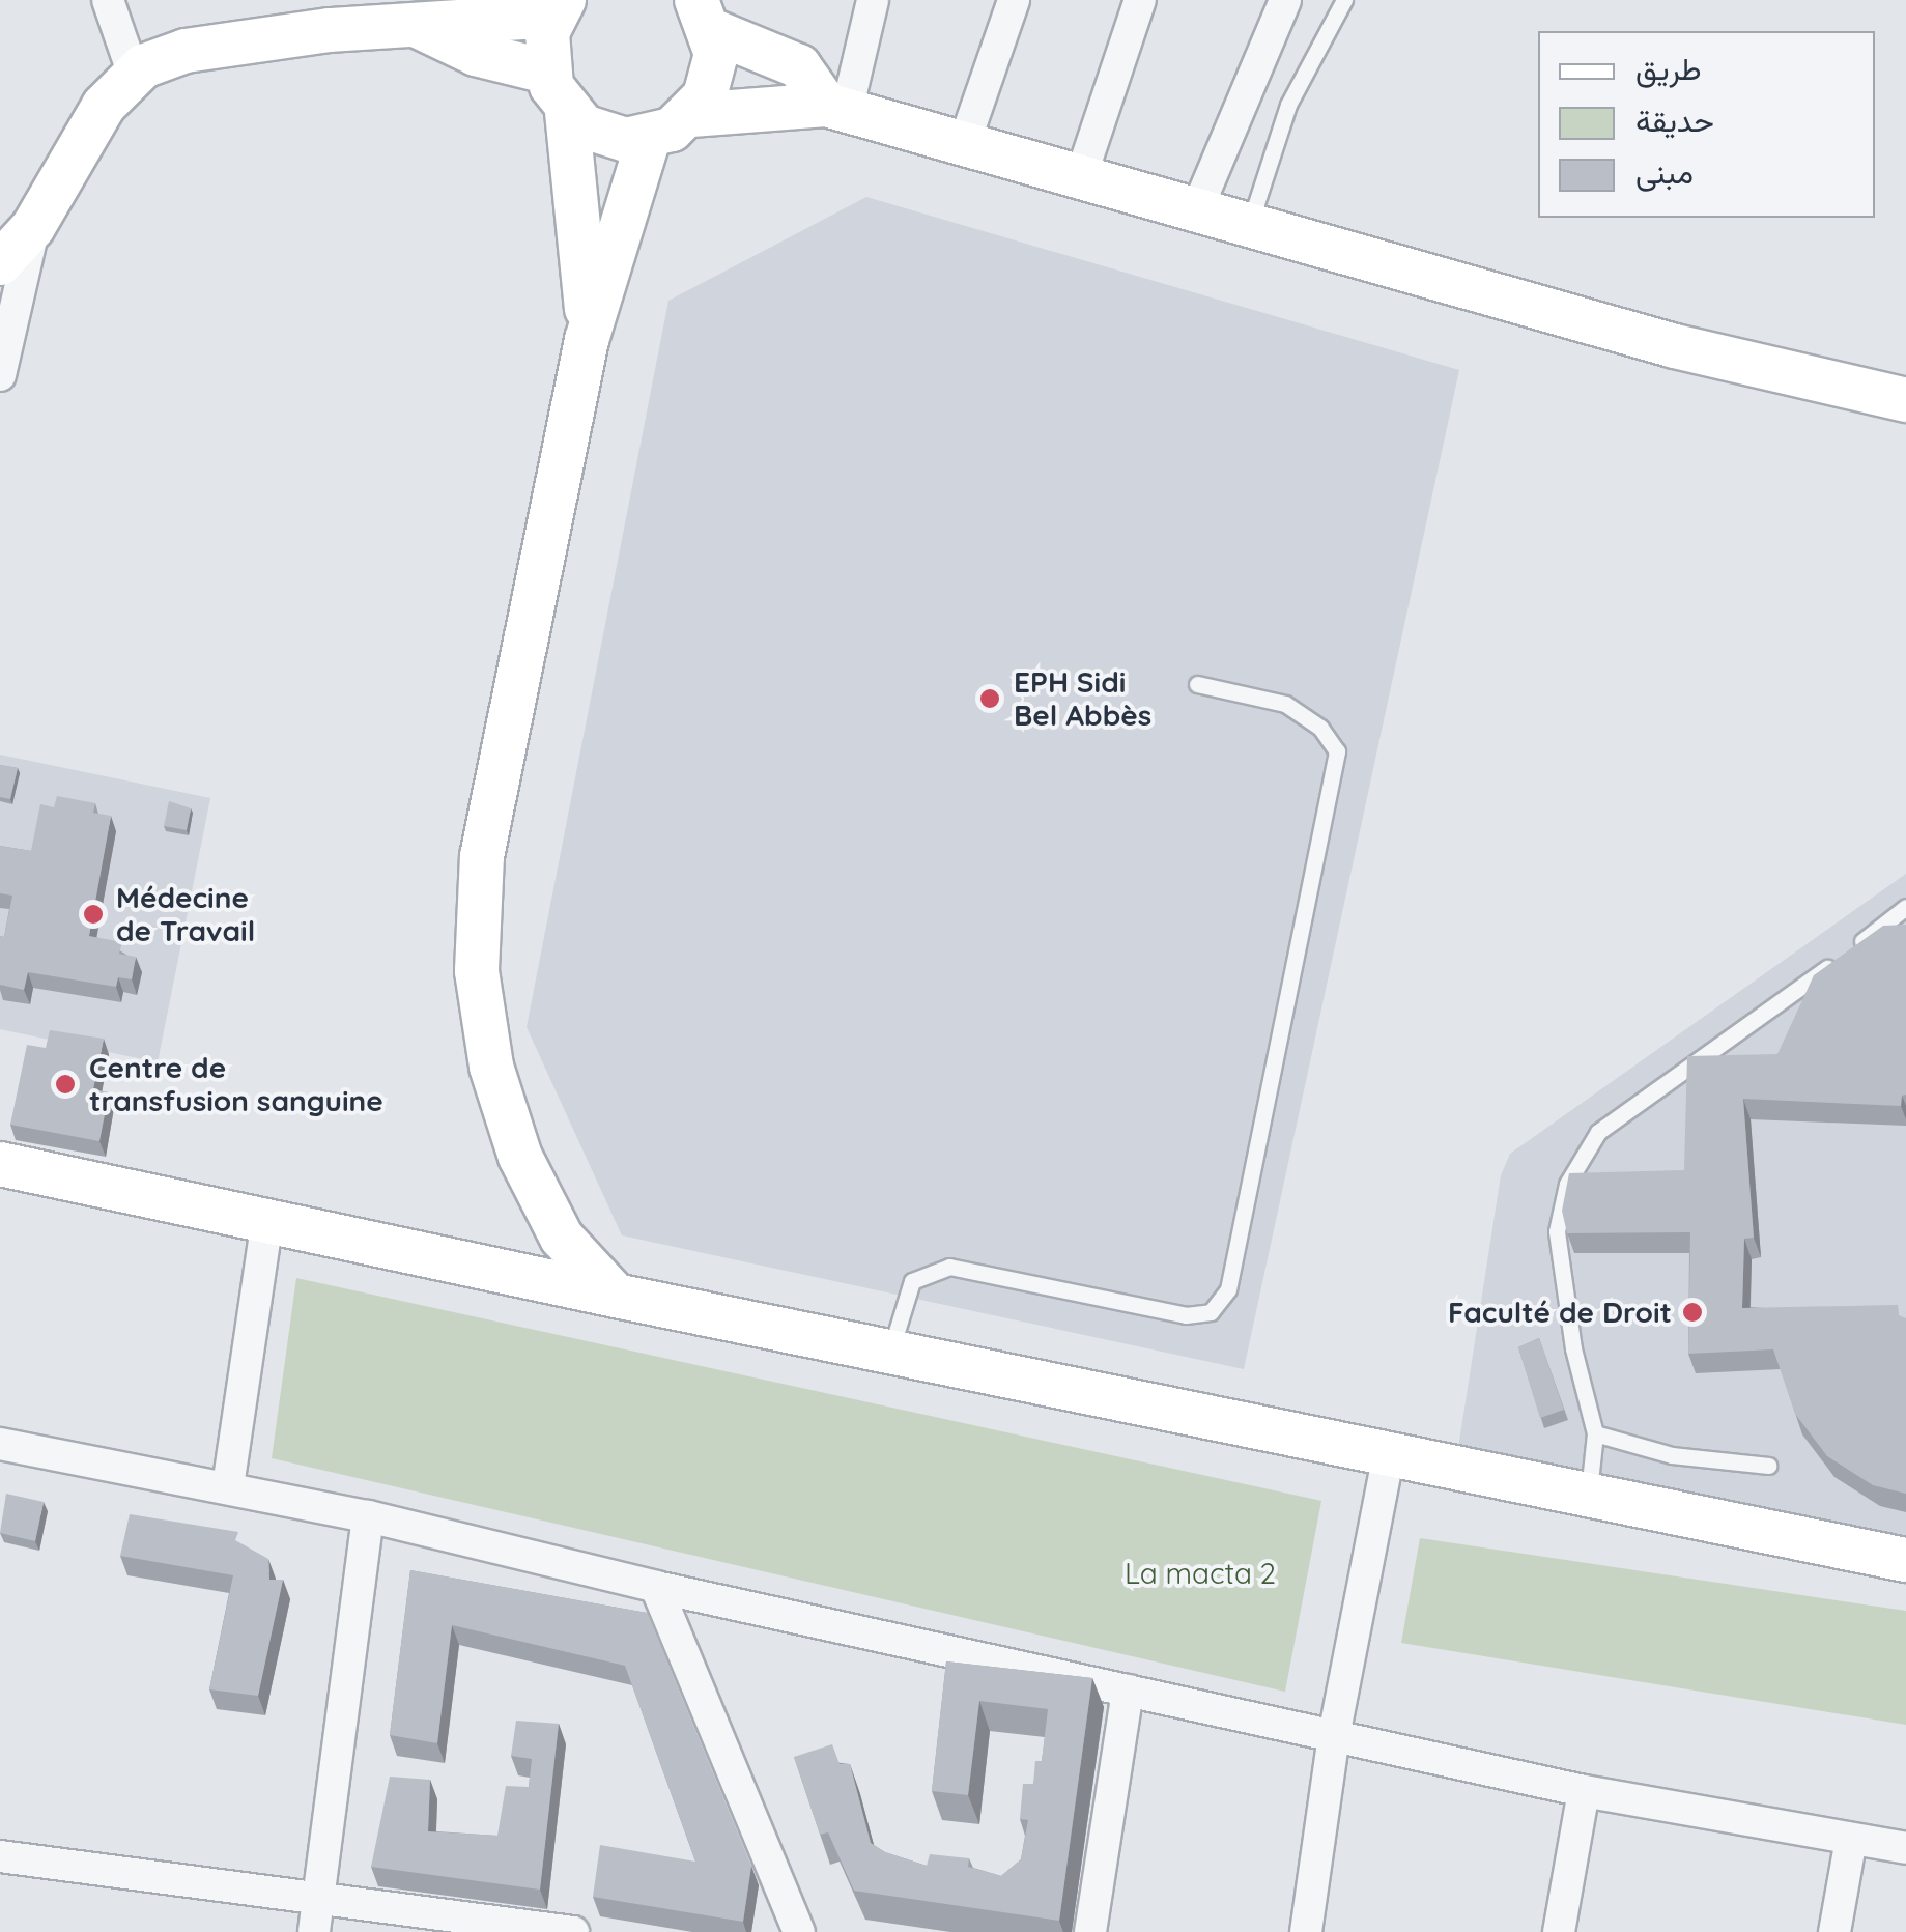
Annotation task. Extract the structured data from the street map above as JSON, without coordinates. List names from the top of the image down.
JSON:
{
  "parks": ["La macta 2"],
  "places": [
    "EPH Sidi Bel Abbès",
    "Médecine de Travail",
    "Centre de transfusion sanguine",
    "Faculté de Droit"
  ],
  "legend": ["طريق", "حديقة", "مبنى"]
}
